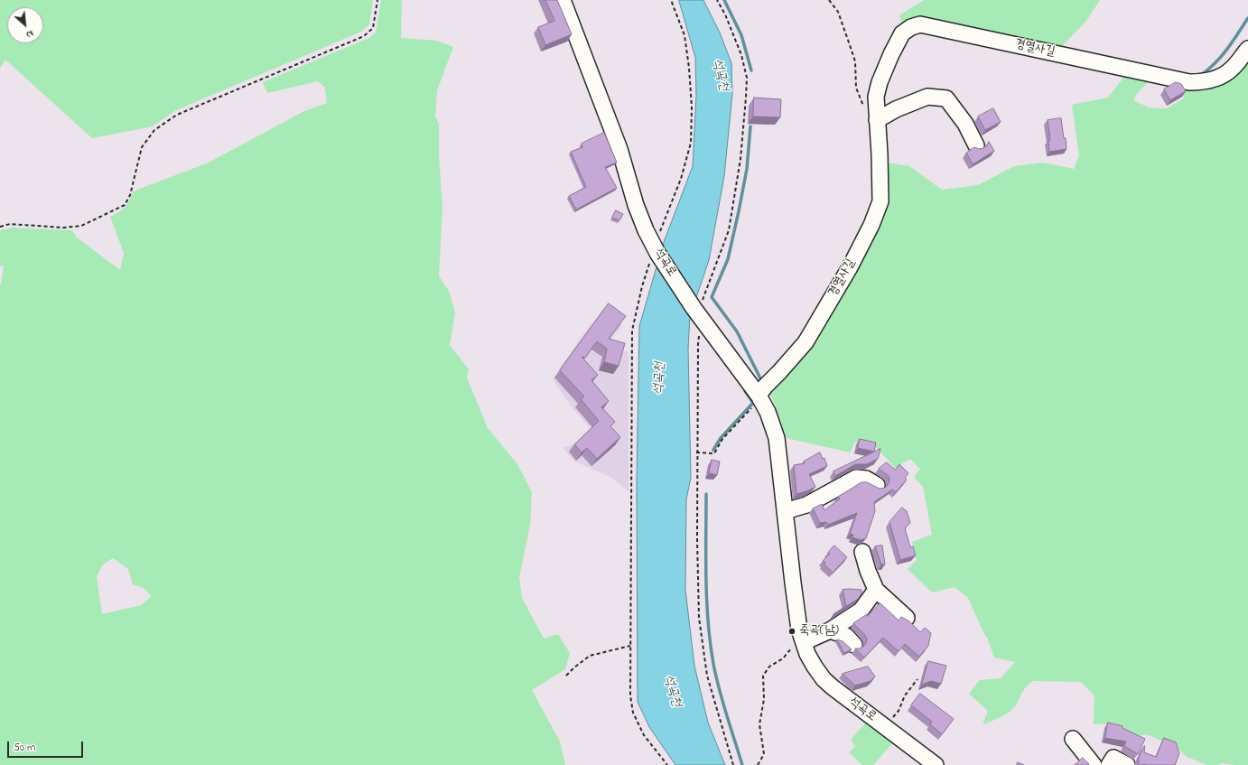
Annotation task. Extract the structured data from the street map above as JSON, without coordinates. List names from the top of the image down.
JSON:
{
  "streets": {
    "street": ["경열사길", "석곡로"]
  },
  "crossings": [
    ["경열사길", "석곡로"]
  ],
  "water": ["석곡천"],
  "places": ["죽곡(남)"],
  "scale_bar": "50 m",
  "north": "bottom right"
}
